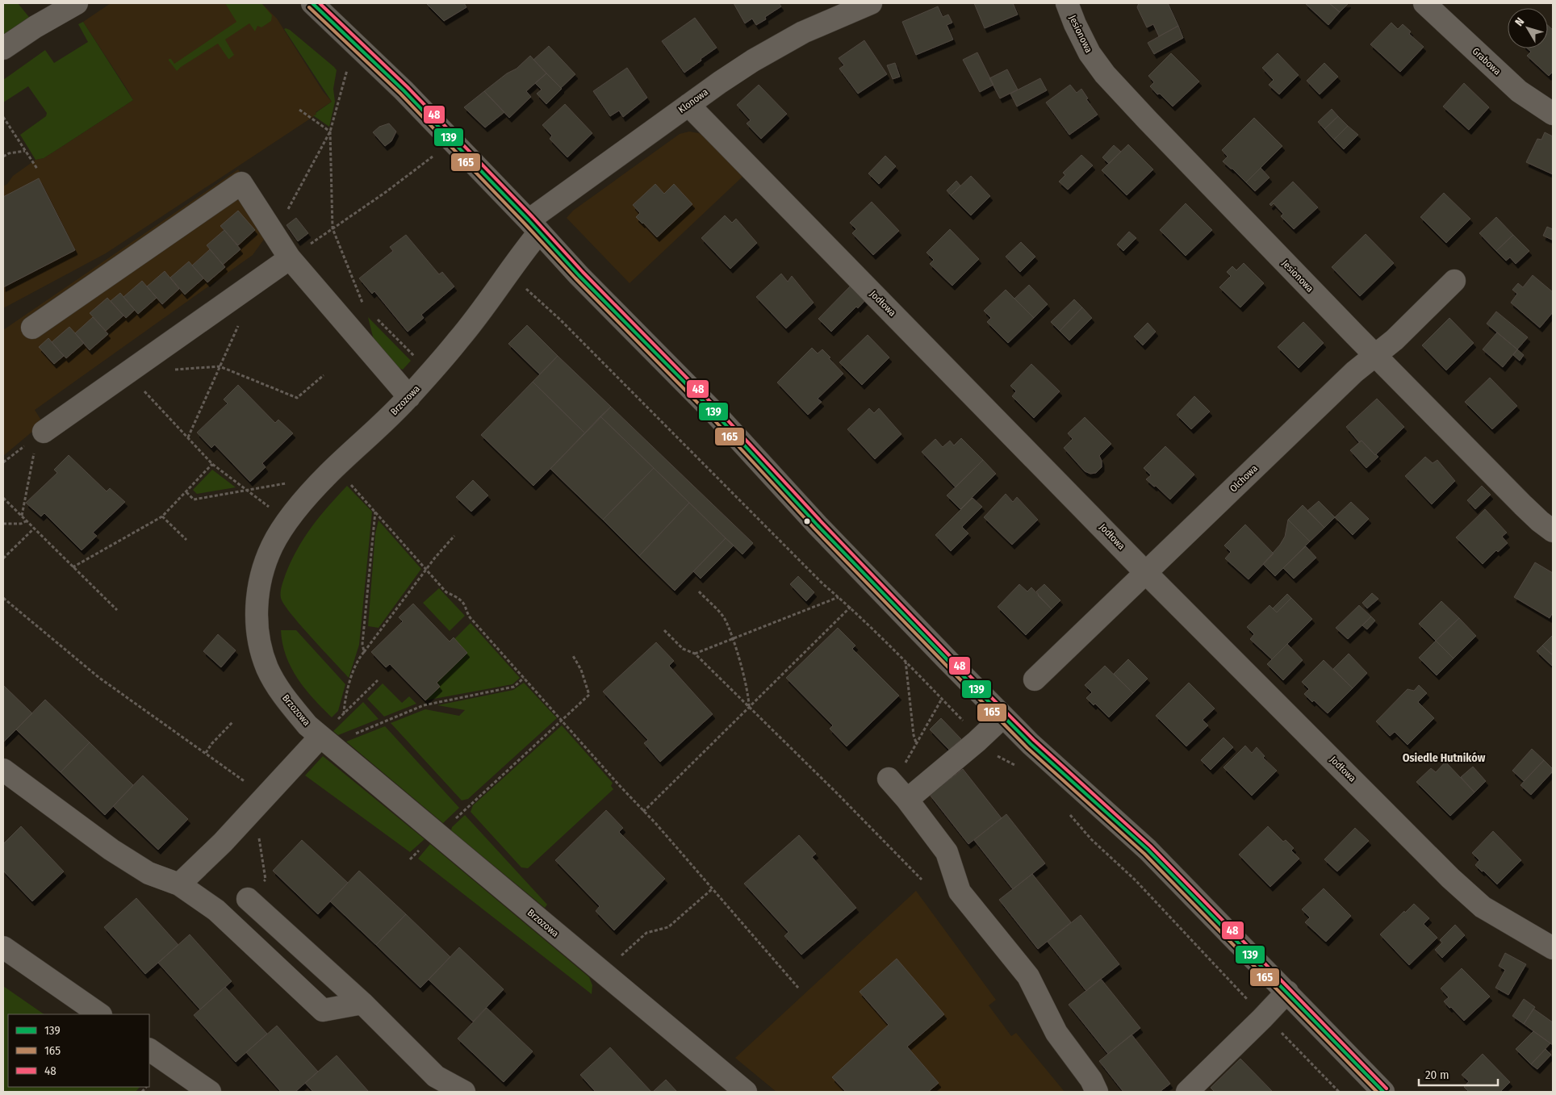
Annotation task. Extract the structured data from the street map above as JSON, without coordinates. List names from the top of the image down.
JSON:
{
  "streets": {
    "street": [
      "Jesionowa",
      "Grabowa",
      "Klonowa",
      "Jodłowa",
      "Brzozowa",
      "Olchowa"
    ]
  },
  "crossings": [
    ["Jesionowa", "Olchowa"],
    ["Klonowa", "Jodłowa"],
    ["Klonowa", "Brzozowa"],
    ["Jodłowa", "Olchowa"]
  ],
  "districts": ["Osiedle Hutników"],
  "lines": ["transit line 139", "transit line 48", "transit line 165"],
  "legend": ["139", "165", "48"],
  "scale_bar": "20 m",
  "north": "top left"
}
